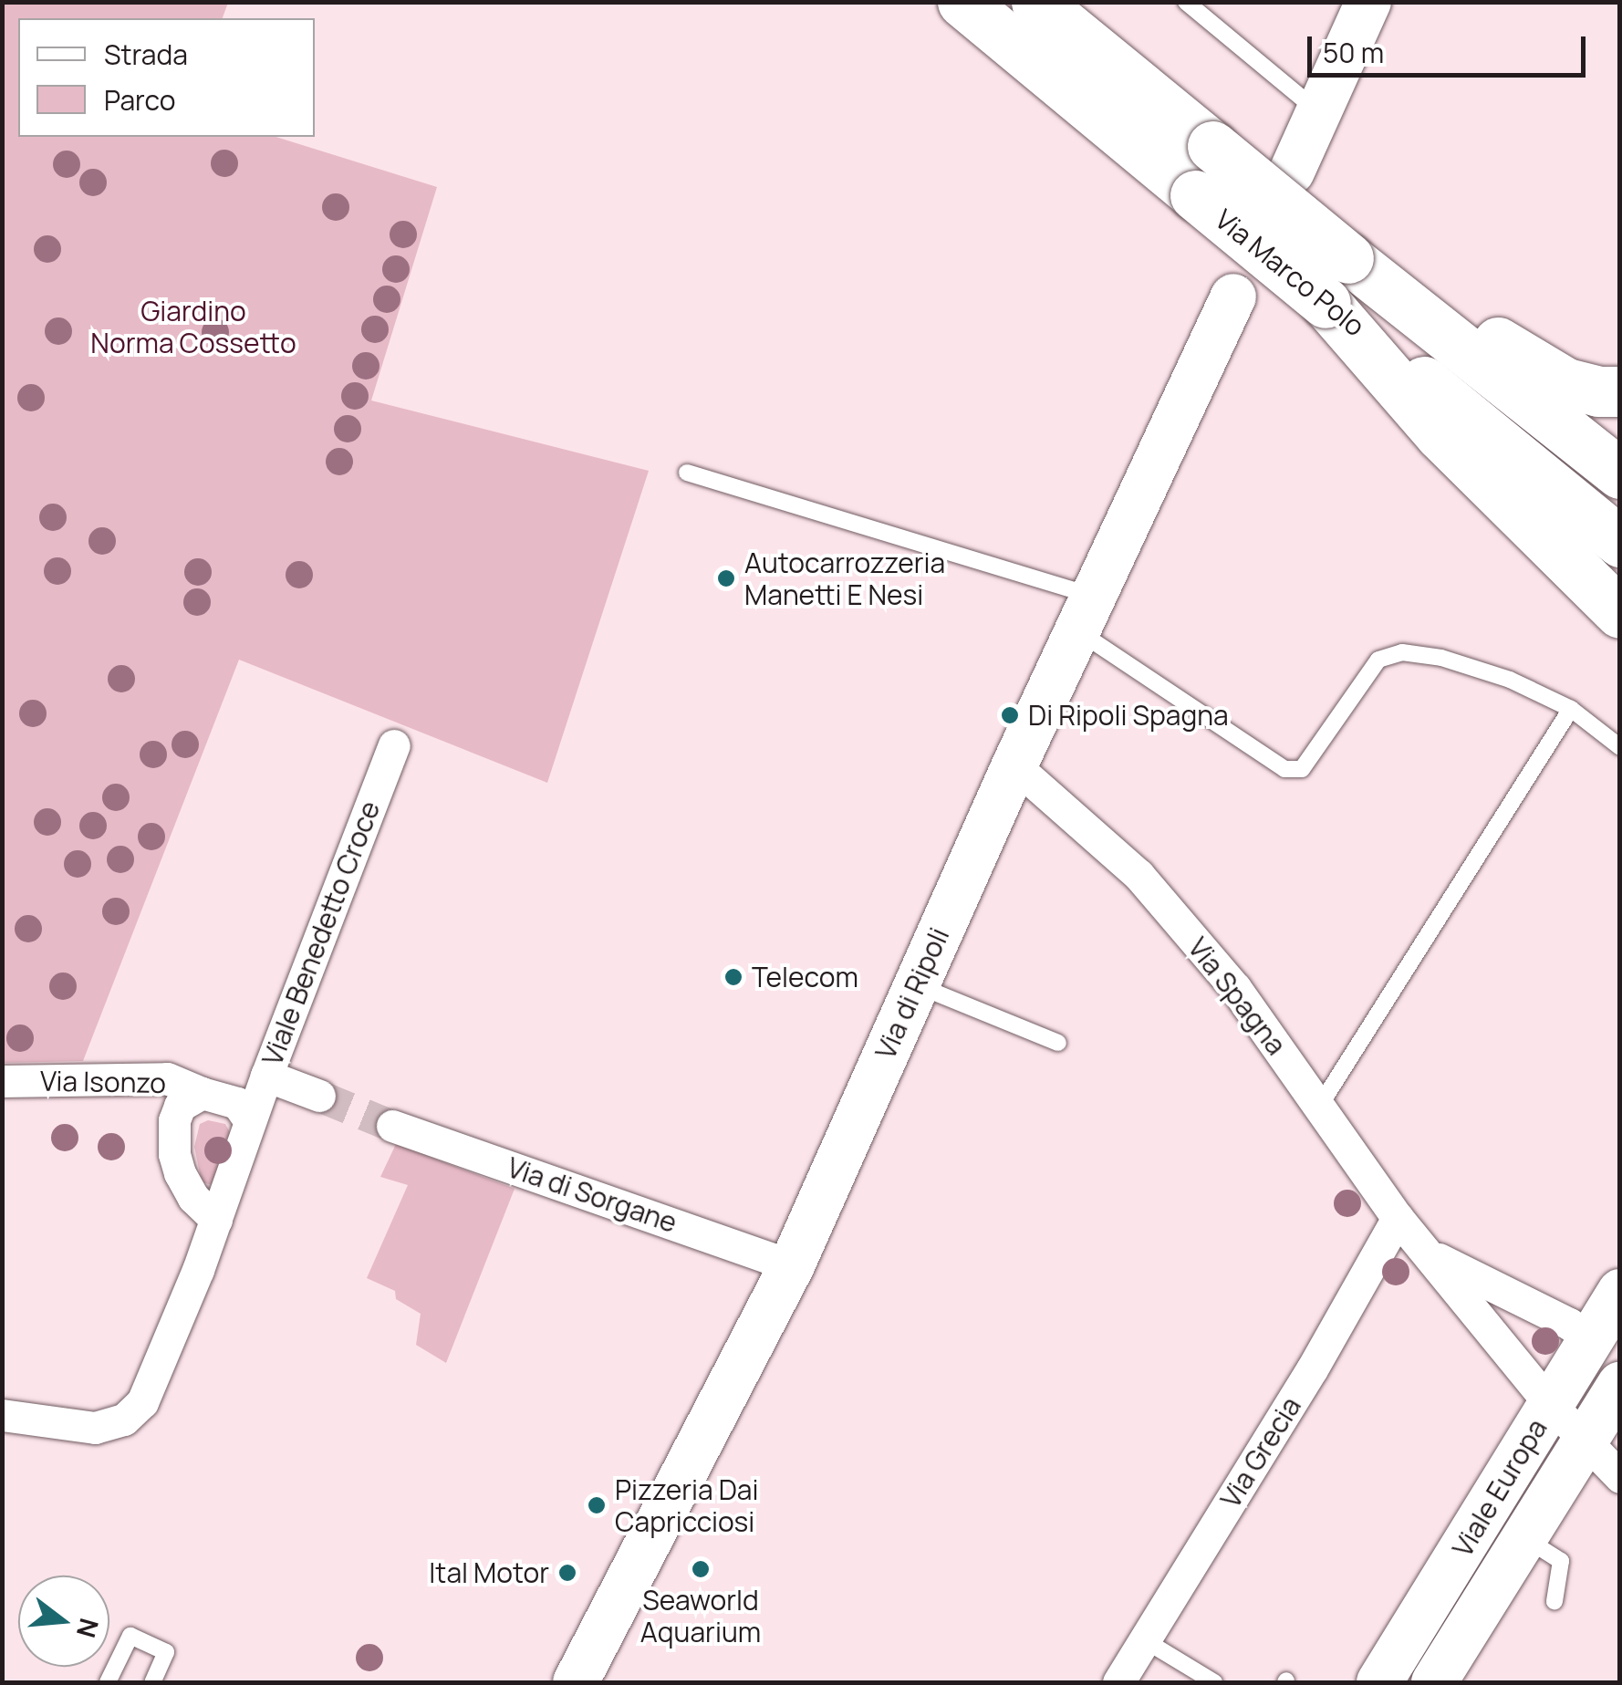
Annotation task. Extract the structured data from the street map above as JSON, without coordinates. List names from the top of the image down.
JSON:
{
  "streets": {
    "highway": ["Via Marco Polo"],
    "street": [
      "Viale Benedetto Croce",
      "Via di Ripoli",
      "Via Spagna",
      "Via Isonzo",
      "Via di Sorgane",
      "Via Grecia",
      "Viale Europa"
    ]
  },
  "crossings": [
    ["Via di Ripoli", "Via Spagna"],
    ["Via di Ripoli", "Via di Sorgane"],
    ["Via Spagna", "Via Grecia"],
    ["Via Spagna", "Viale Europa"]
  ],
  "parks": ["Giardino Norma Cossetto"],
  "places": [
    "Autocarrozzeria Manetti E Nesi",
    "Di Ripoli Spagna",
    "Telecom",
    "Pizzeria Dai Capricciosi",
    "Seaworld Aquarium",
    "Ital Motor"
  ],
  "legend": ["Strada", "Parco"],
  "scale_bar": "50 m",
  "north": "right"
}
